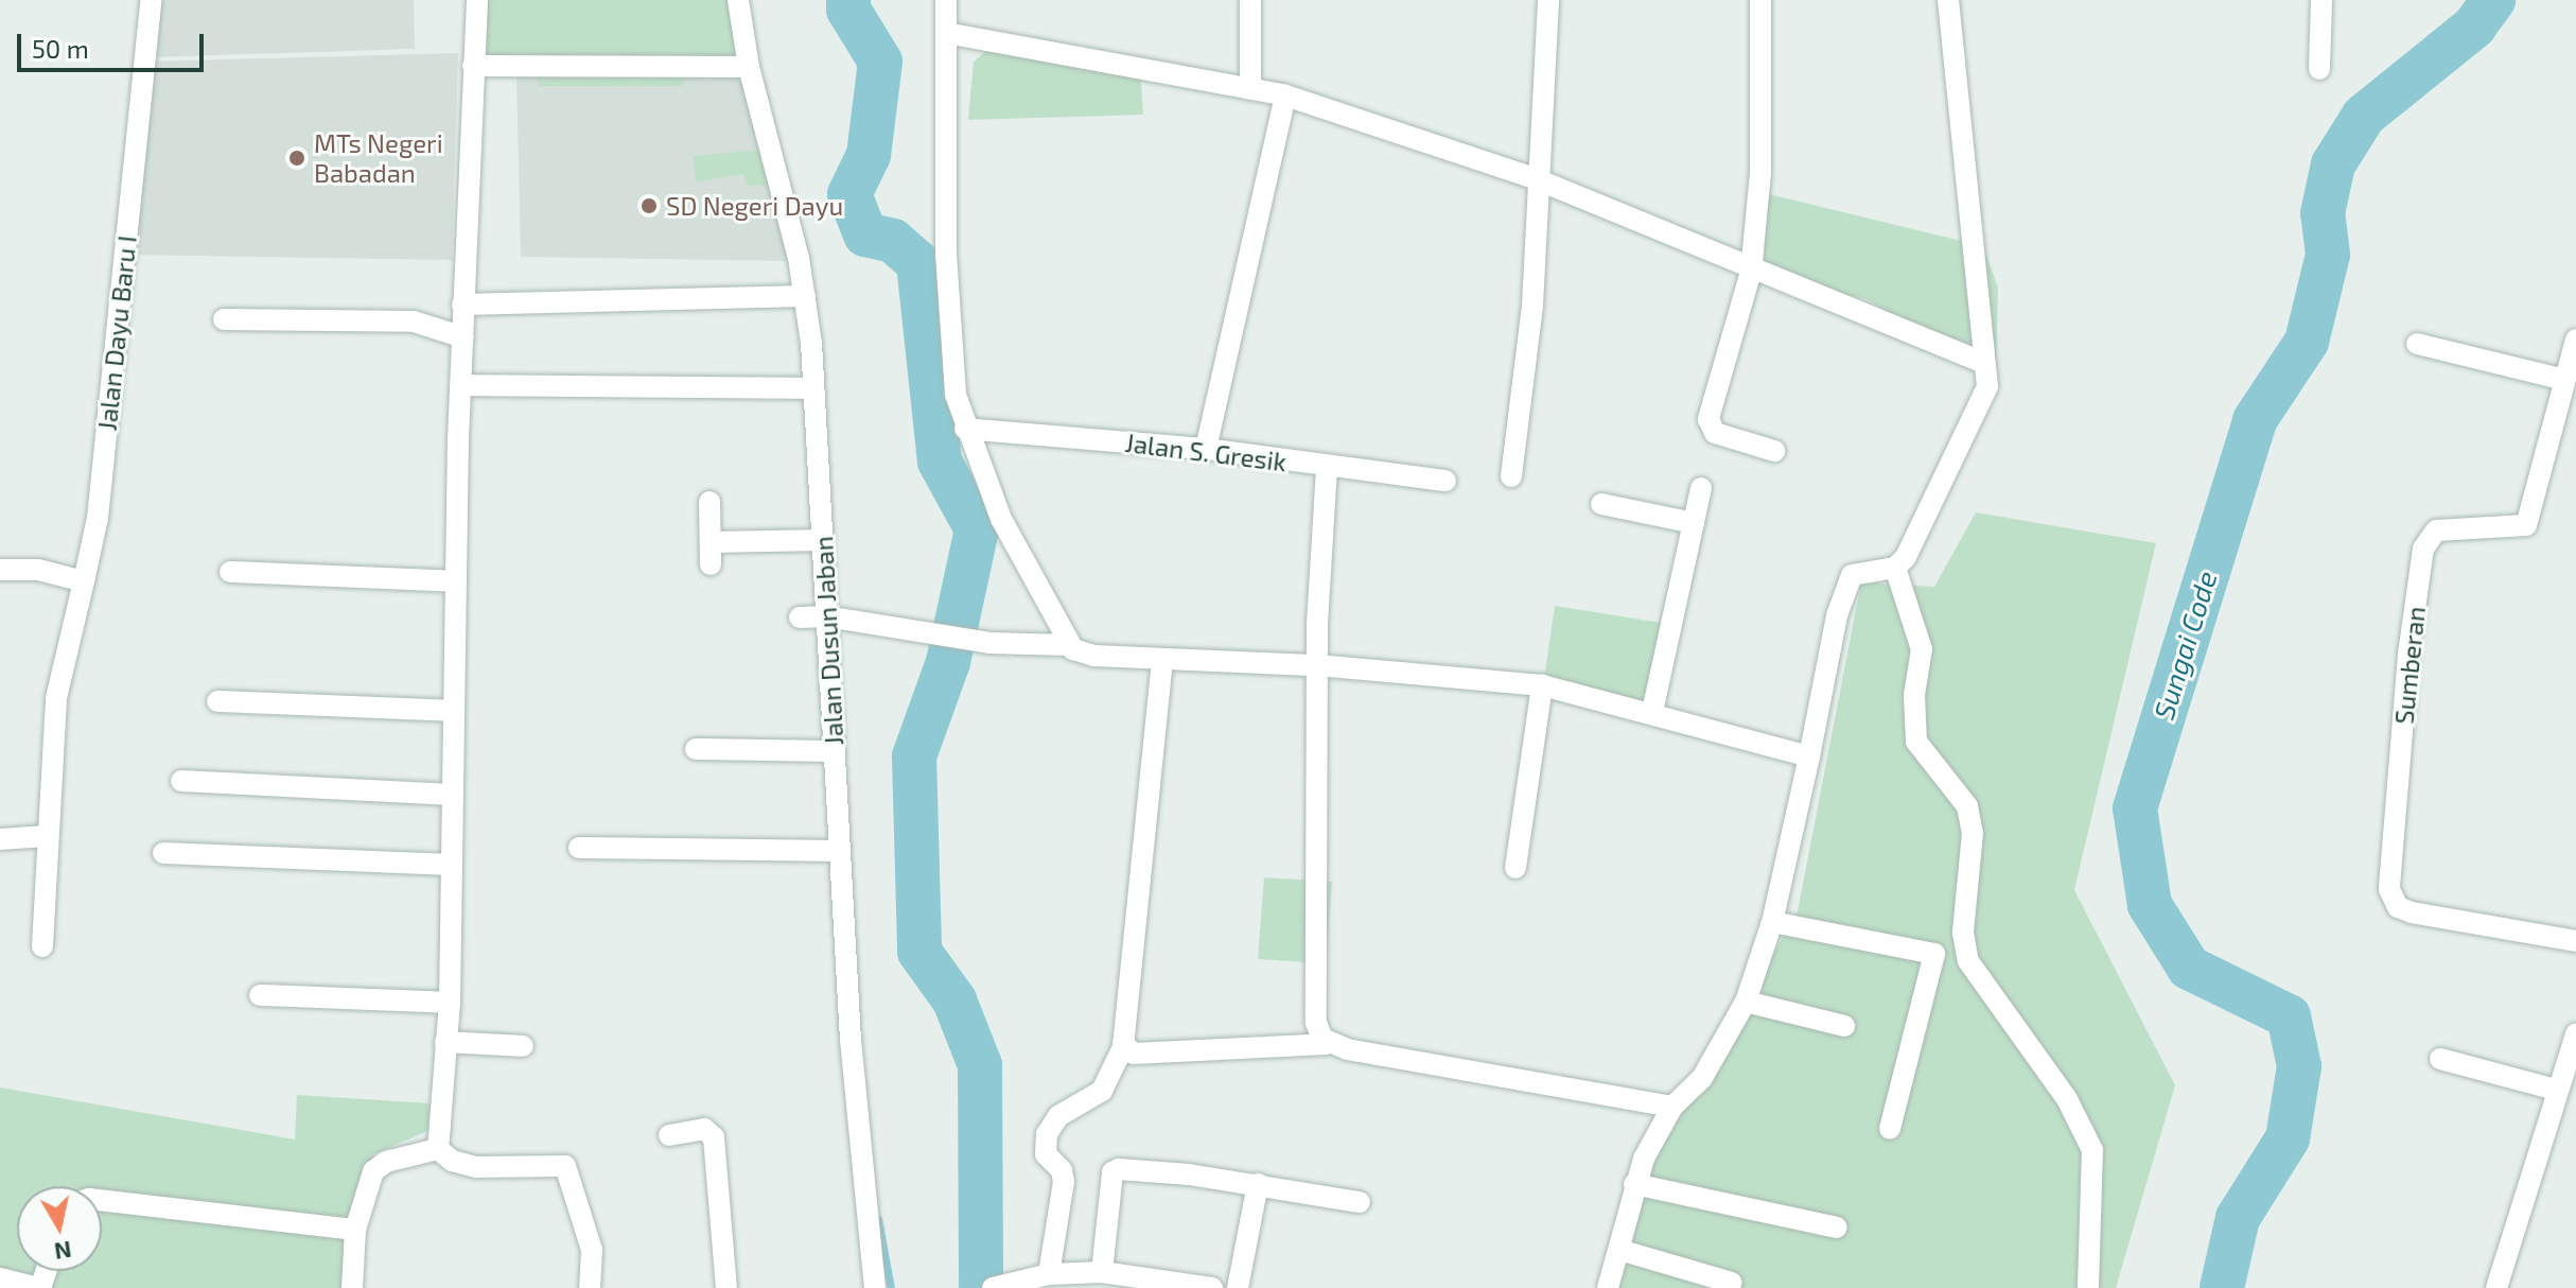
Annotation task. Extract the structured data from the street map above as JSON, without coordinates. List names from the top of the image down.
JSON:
{
  "streets": {
    "street": [
      "Jalan Dayu Baru I",
      "Jalan S. Gresik",
      "Jalan Dusun Jaban",
      "Sumberan"
    ]
  },
  "water": ["Sungai Code"],
  "places": ["MTs Negeri Babadan", "SD Negeri Dayu"],
  "scale_bar": "50 m",
  "north": "bottom"
}
